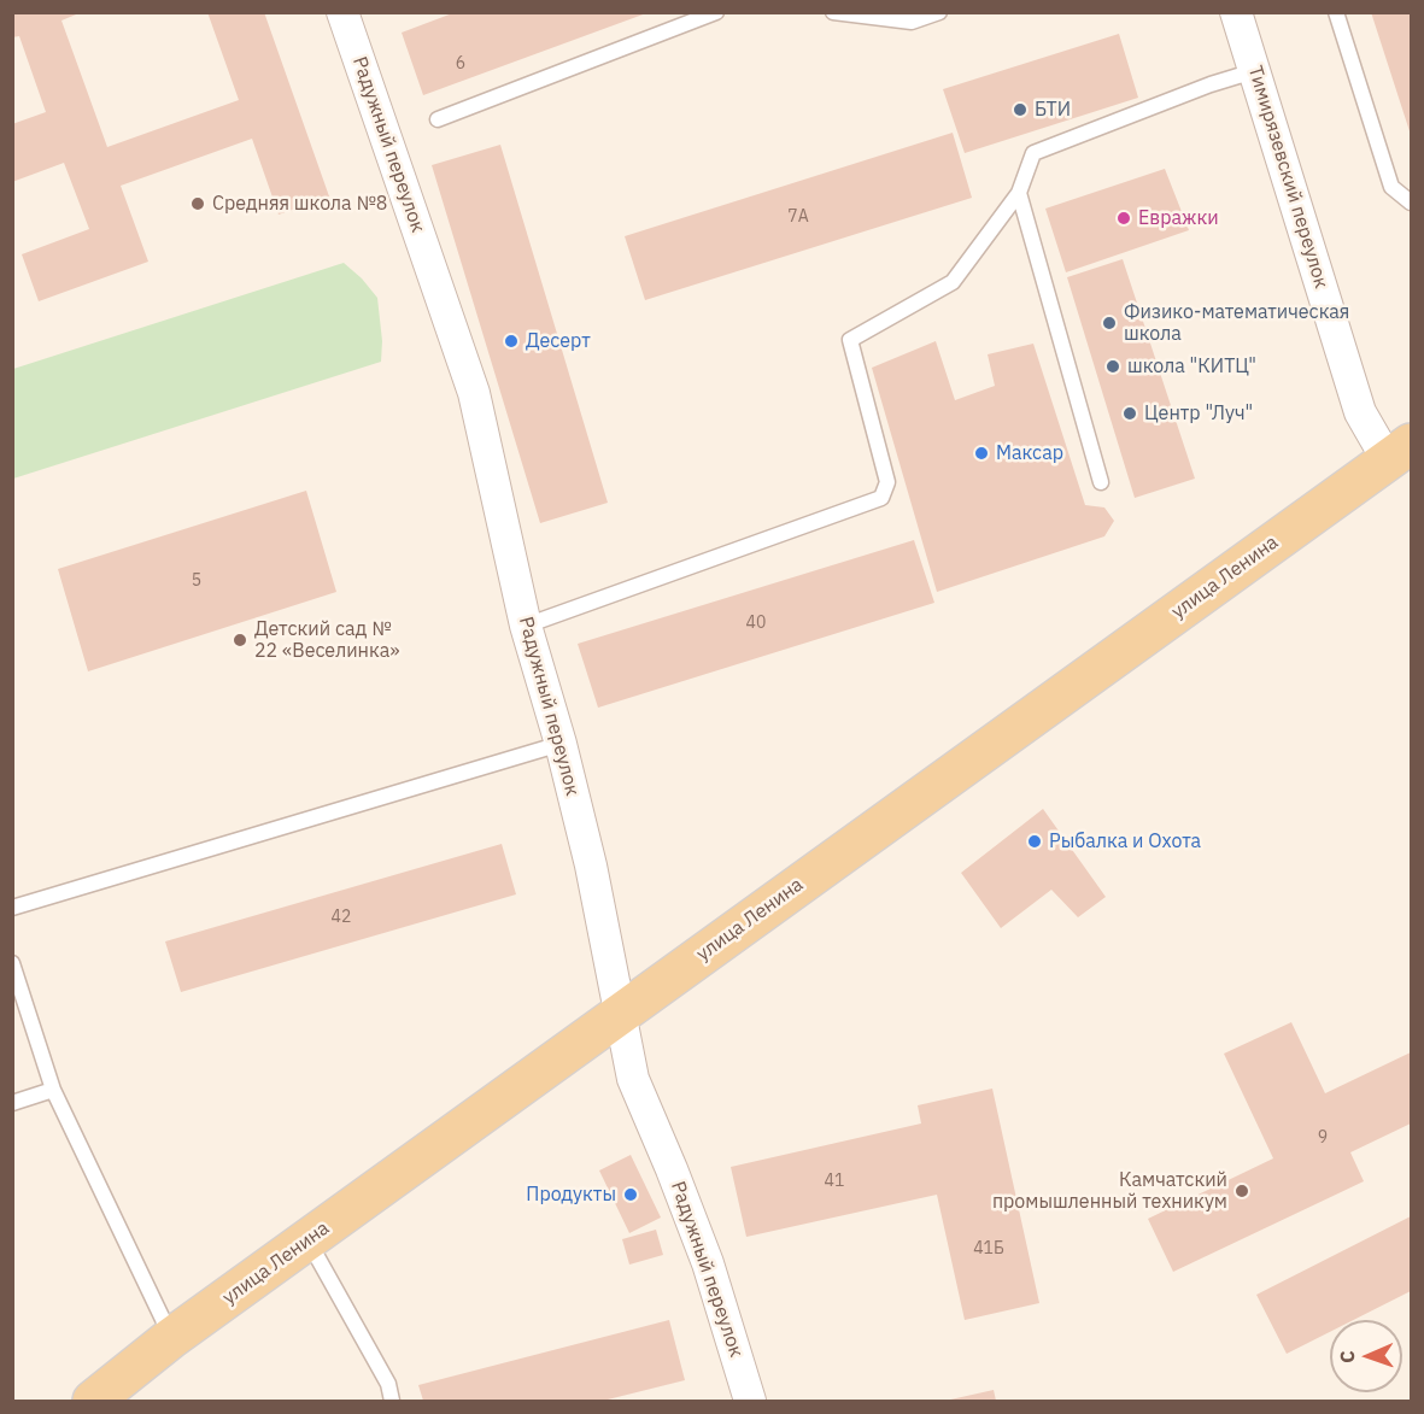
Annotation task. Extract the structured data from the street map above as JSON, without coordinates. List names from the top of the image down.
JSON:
{
  "streets": {
    "main road": ["улица Ленина"],
    "street": ["Радужный переулок", "Тимирязевский переулок"]
  },
  "crossings": [
    ["Радужный переулок", "улица Ленина"],
    ["Тимирязевский переулок", "улица Ленина"]
  ],
  "places": [
    "БТИ",
    "Средняя школа №8",
    "Евражки",
    "Физико-математическая школа",
    "Десерт",
    "школа \"КИТЦ\"",
    "Центр \"Луч\"",
    "Максар",
    "Детский сад № 22 «Веселинка»",
    "Рыбалка и Охота",
    "Камчатский промышленный техникум",
    "Продукты"
  ],
  "house_numbers": [
    "6",
    "7А",
    "5",
    "40",
    "42",
    "9",
    "41",
    "41Б"
  ],
  "north": "left"
}
